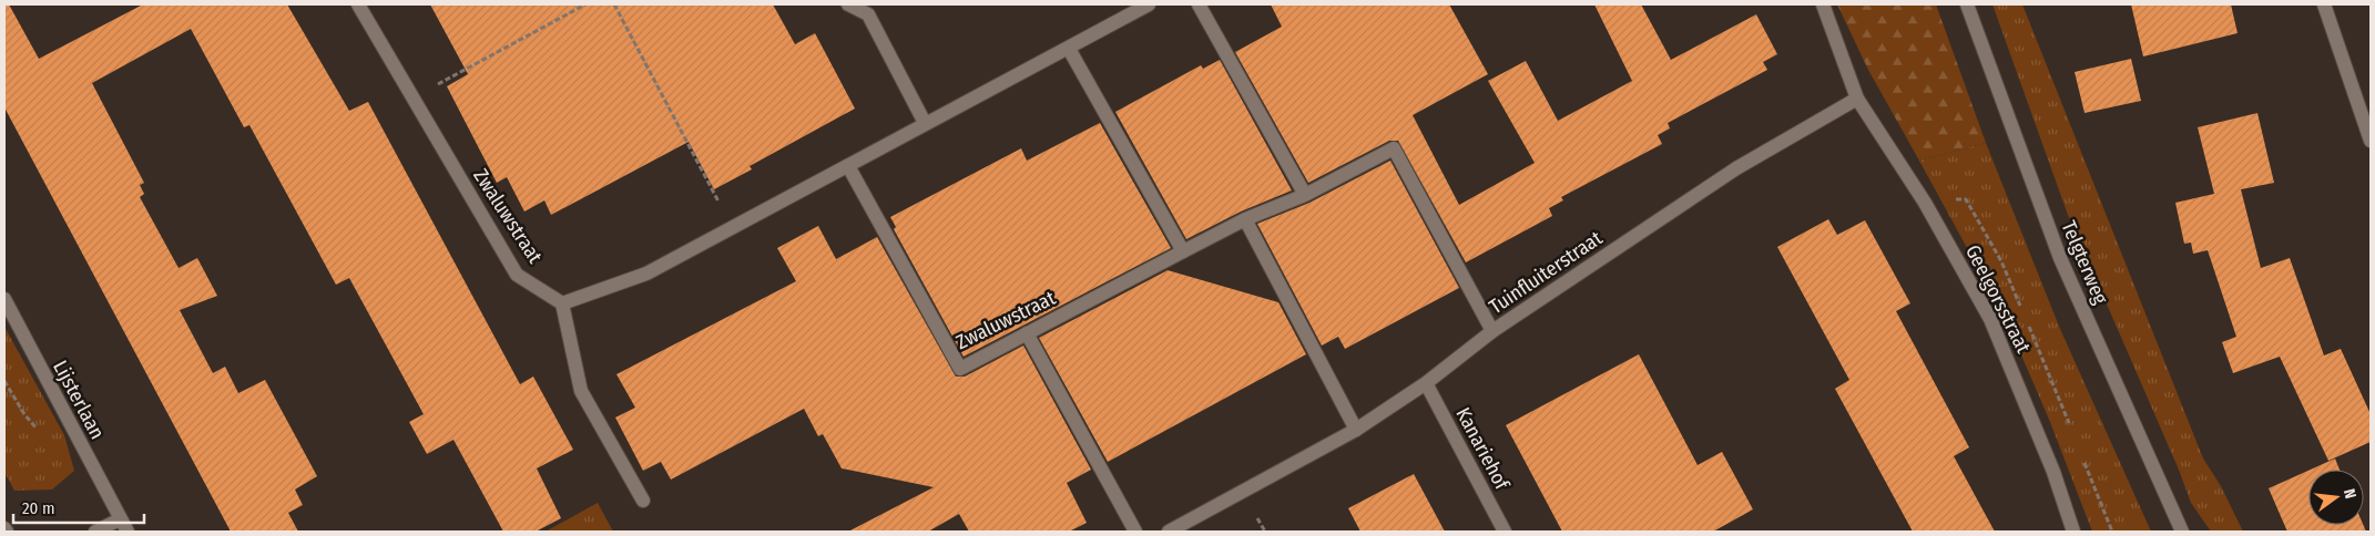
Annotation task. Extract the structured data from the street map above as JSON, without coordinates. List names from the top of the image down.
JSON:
{
  "streets": {
    "street": [
      "Zwaluwstraat",
      "Telgterweg",
      "Tuinfluiterstraat",
      "Geelgorsstraat",
      "Lijsterlaan",
      "Kanariehof"
    ]
  },
  "crossings": [
    ["Zwaluwstraat", "Tuinfluiterstraat"],
    ["Tuinfluiterstraat", "Geelgorsstraat"],
    ["Tuinfluiterstraat", "Kanariehof"]
  ],
  "scale_bar": "20 m",
  "north": "right"
}
